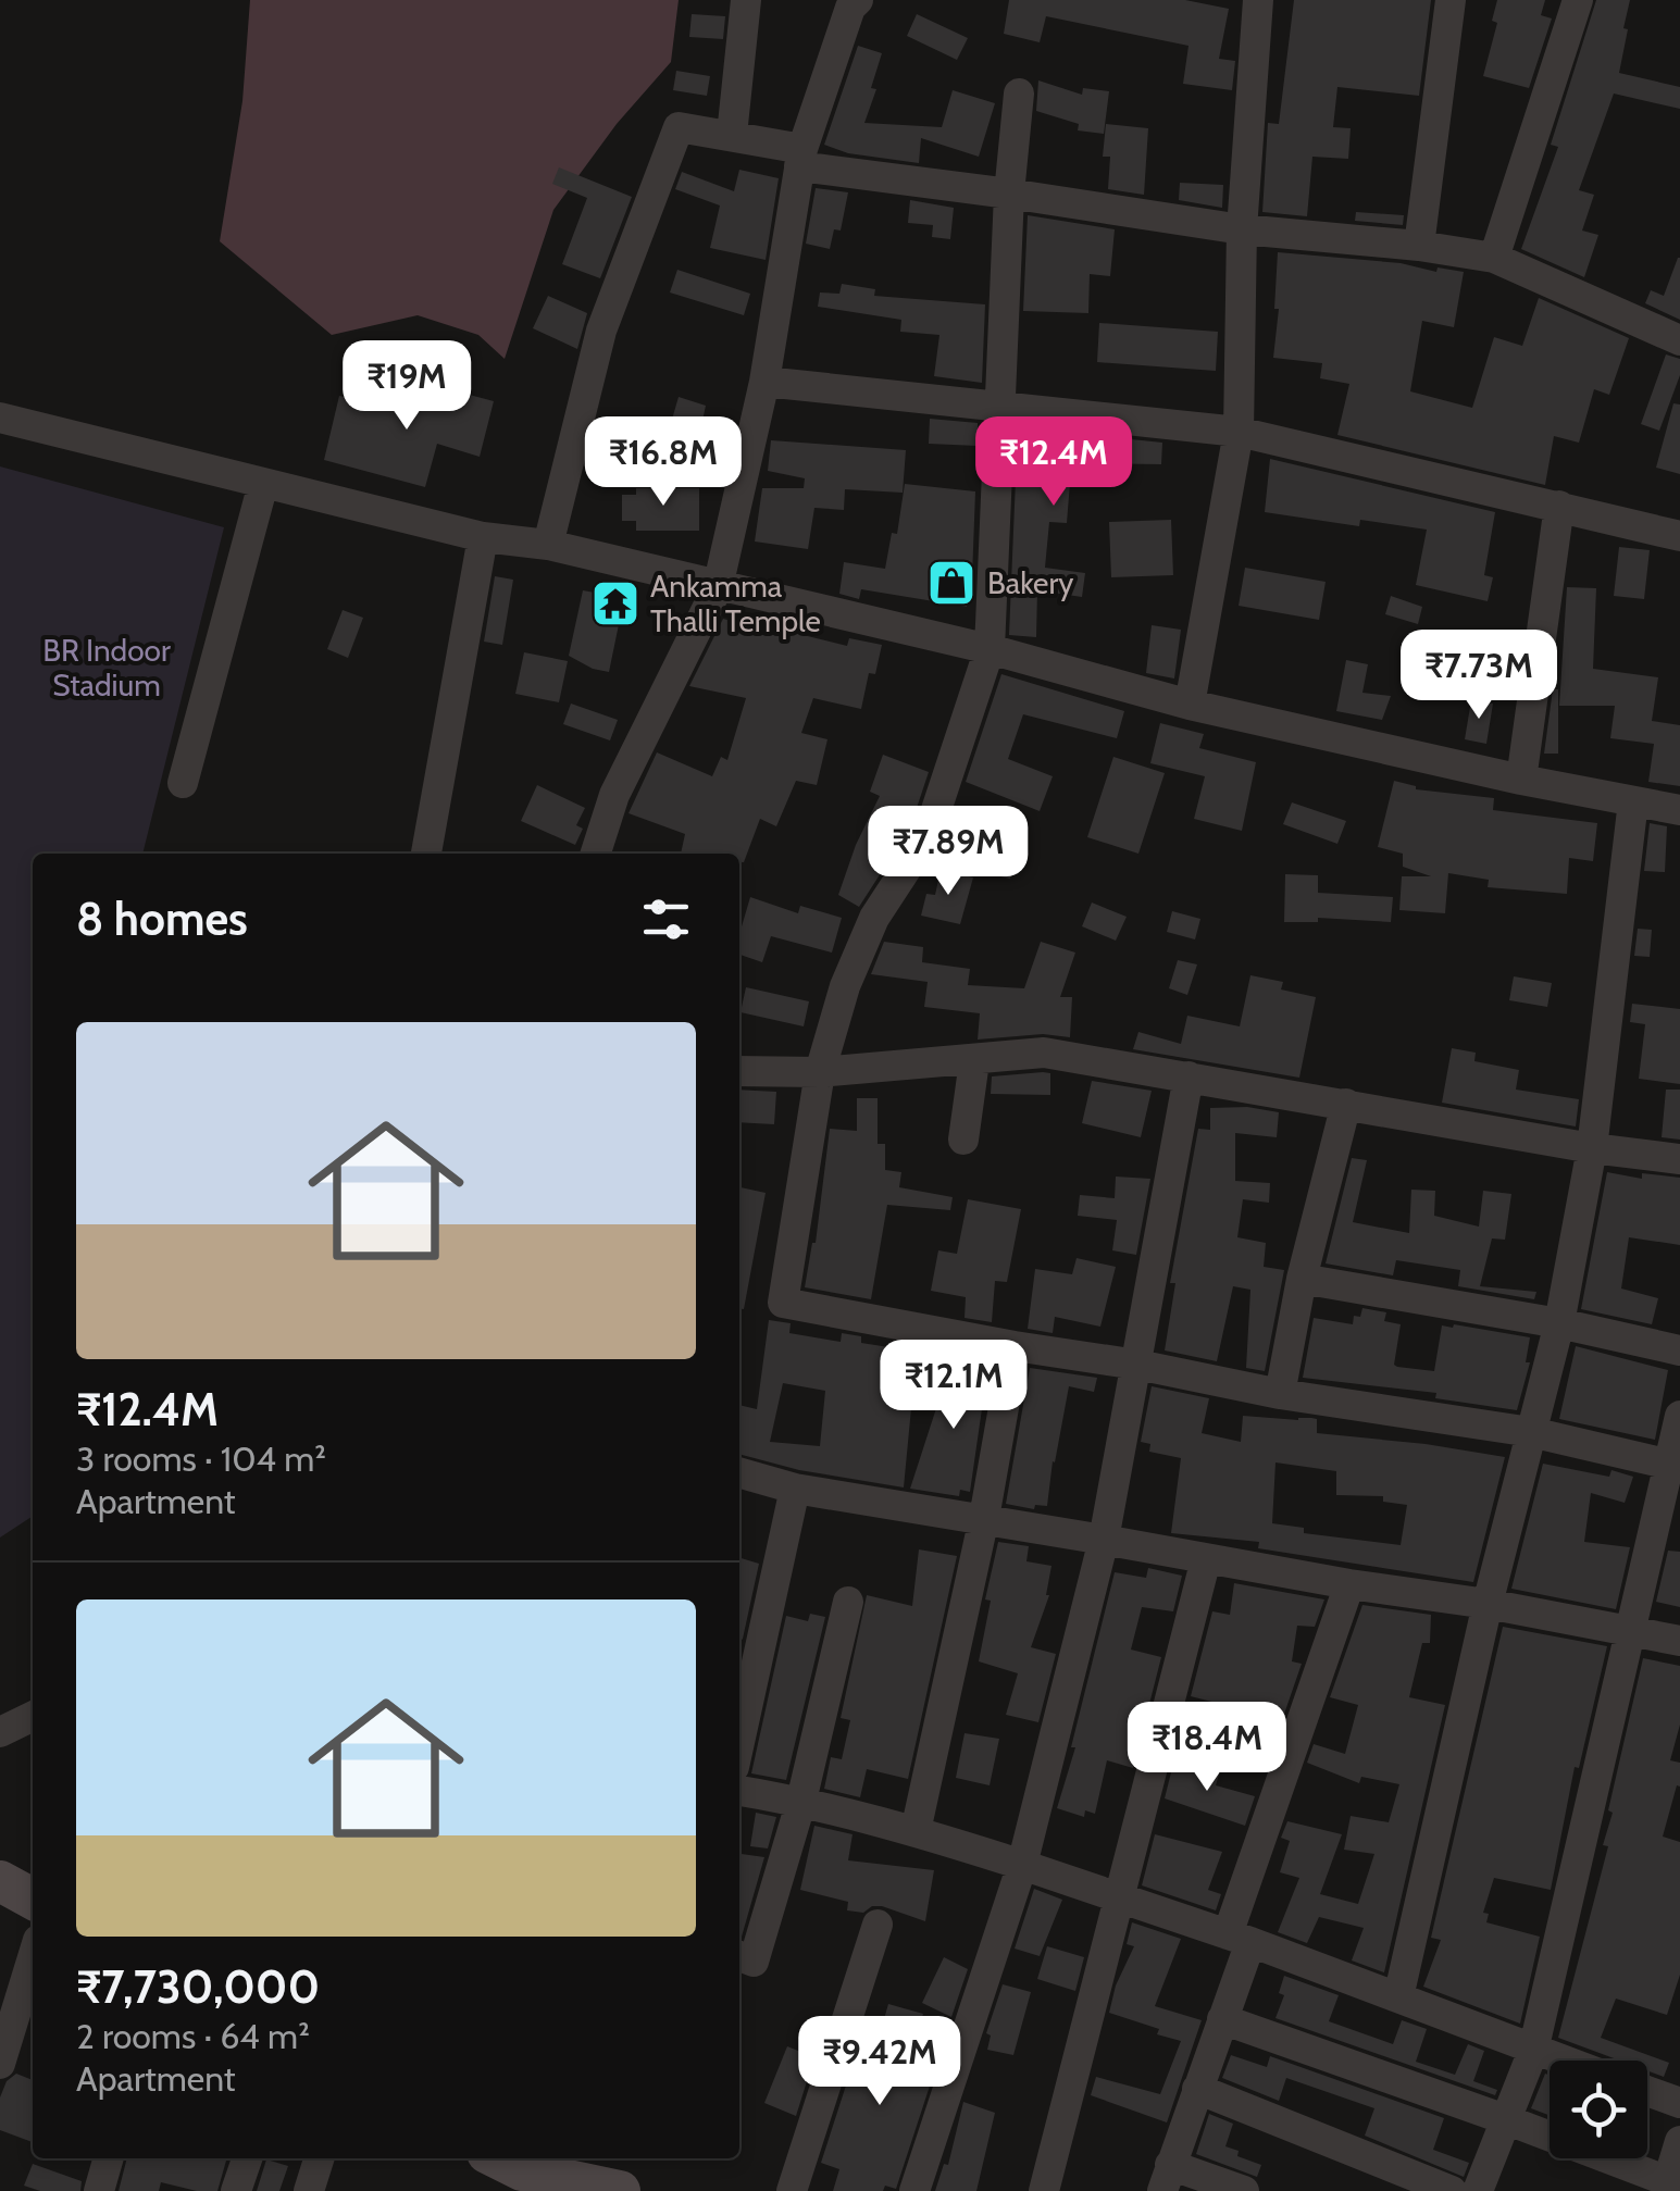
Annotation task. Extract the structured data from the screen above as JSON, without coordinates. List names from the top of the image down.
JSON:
{
  "parks": ["BR Indoor Stadium"],
  "places": {
    "shop": ["Bakery"],
    "temple": ["Ankamma Thalli Temple"]
  },
  "page": {
    "price": [
      "₹19M",
      "₹16.8M",
      "₹12.4M",
      "₹7.73M",
      "₹7.89M",
      "₹12.1M",
      "₹18.4M",
      "₹9.42M"
    ],
    "heading": "8 homes",
    "list": [
      {
        "name": "₹12.4M",
        "note": "3 rooms · 104 m² · Apartment"
      },
      {
        "name": "₹7,730,000",
        "note": "2 rooms · 64 m² · Apartment"
      }
    ]
  }
}
